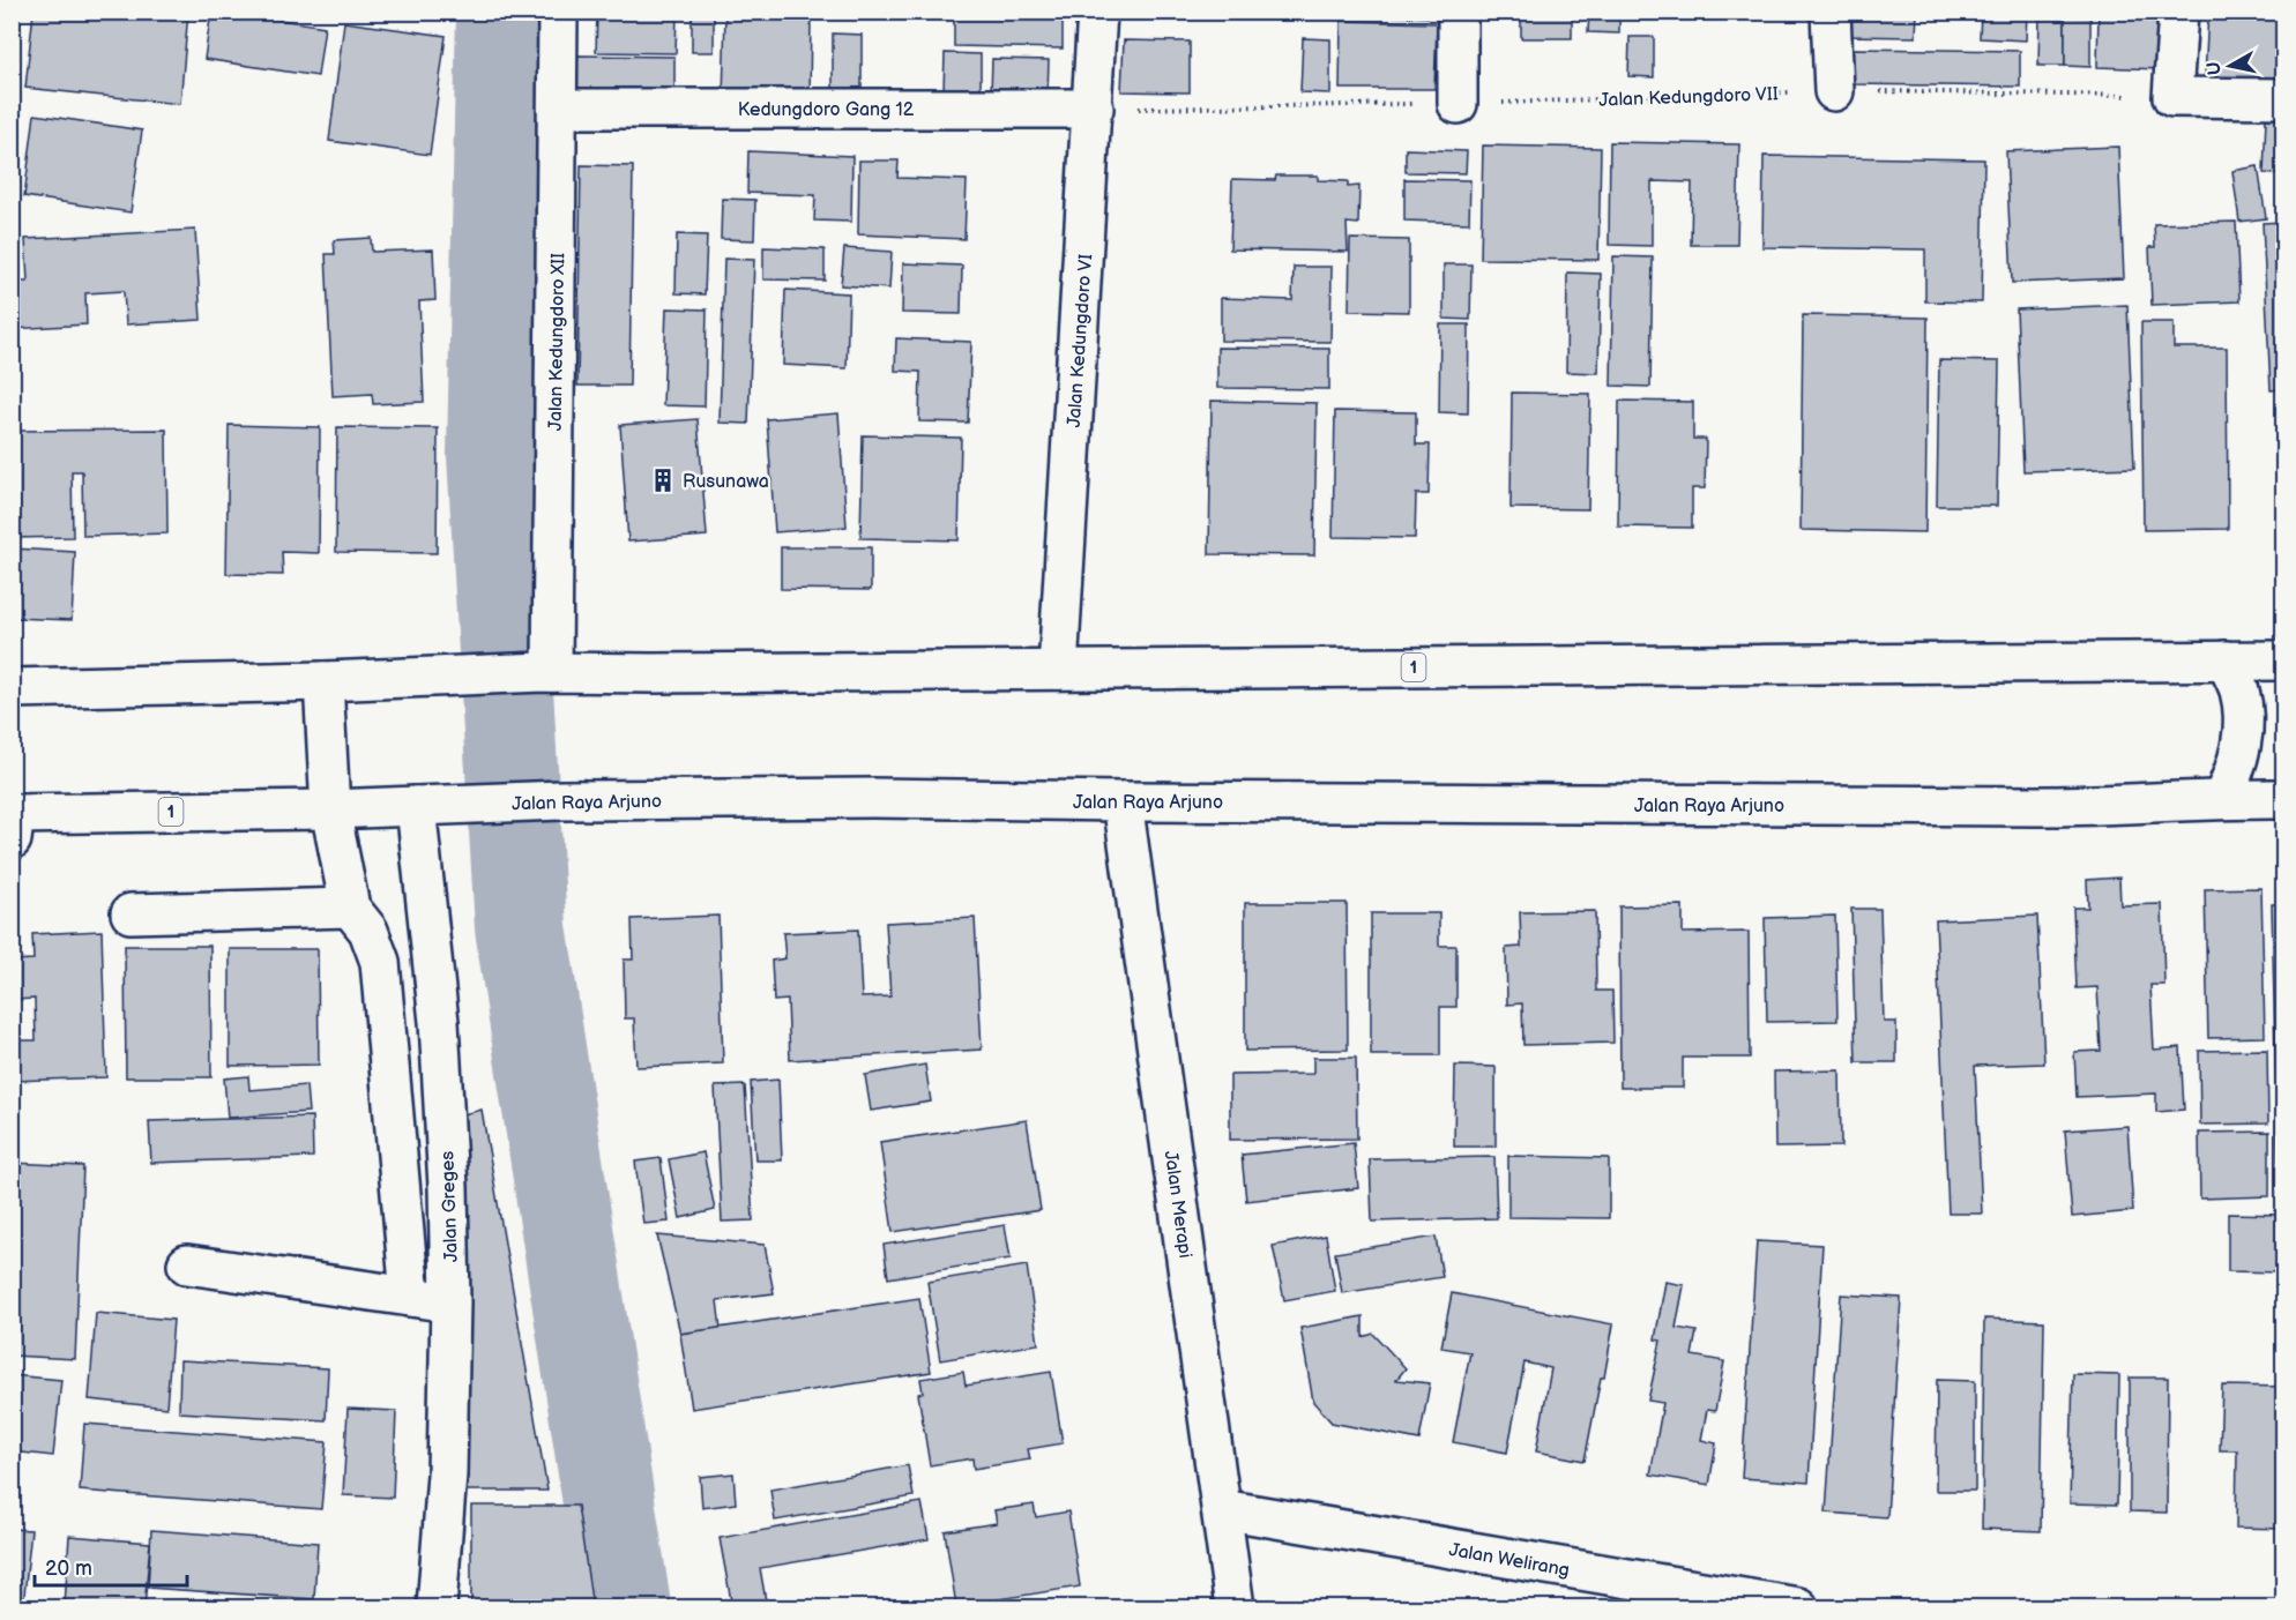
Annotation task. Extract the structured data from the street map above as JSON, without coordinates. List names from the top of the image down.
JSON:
{
  "streets": {
    "main road": [
      "Kedungdoro Gang 12",
      "Jalan Kedungdoro VI",
      "Jalan Kedungdoro XII",
      "1",
      "Jalan Raya Arjuno",
      "Jalan Merapi",
      "Jalan Greges",
      "Jalan Welirang"
    ],
    "path": ["Jalan Kedungdoro VII"]
  },
  "crossings": [
    ["Jalan Kedungdoro VII", "Kedungdoro Gang 12"],
    ["Jalan Kedungdoro VII", "Jalan Kedungdoro VI"],
    ["Kedungdoro Gang 12", "Jalan Kedungdoro VI"],
    ["Kedungdoro Gang 12", "Jalan Kedungdoro XII"],
    ["Jalan Kedungdoro VI", "1"],
    ["Jalan Kedungdoro XII", "1"],
    ["Jalan Raya Arjuno", "Jalan Merapi"],
    ["Jalan Raya Arjuno", "Jalan Greges"],
    ["Jalan Merapi", "Jalan Welirang"]
  ],
  "places": {
    "building": ["Rusunawa"]
  },
  "scale_bar": "20 m",
  "north": "left"
}
